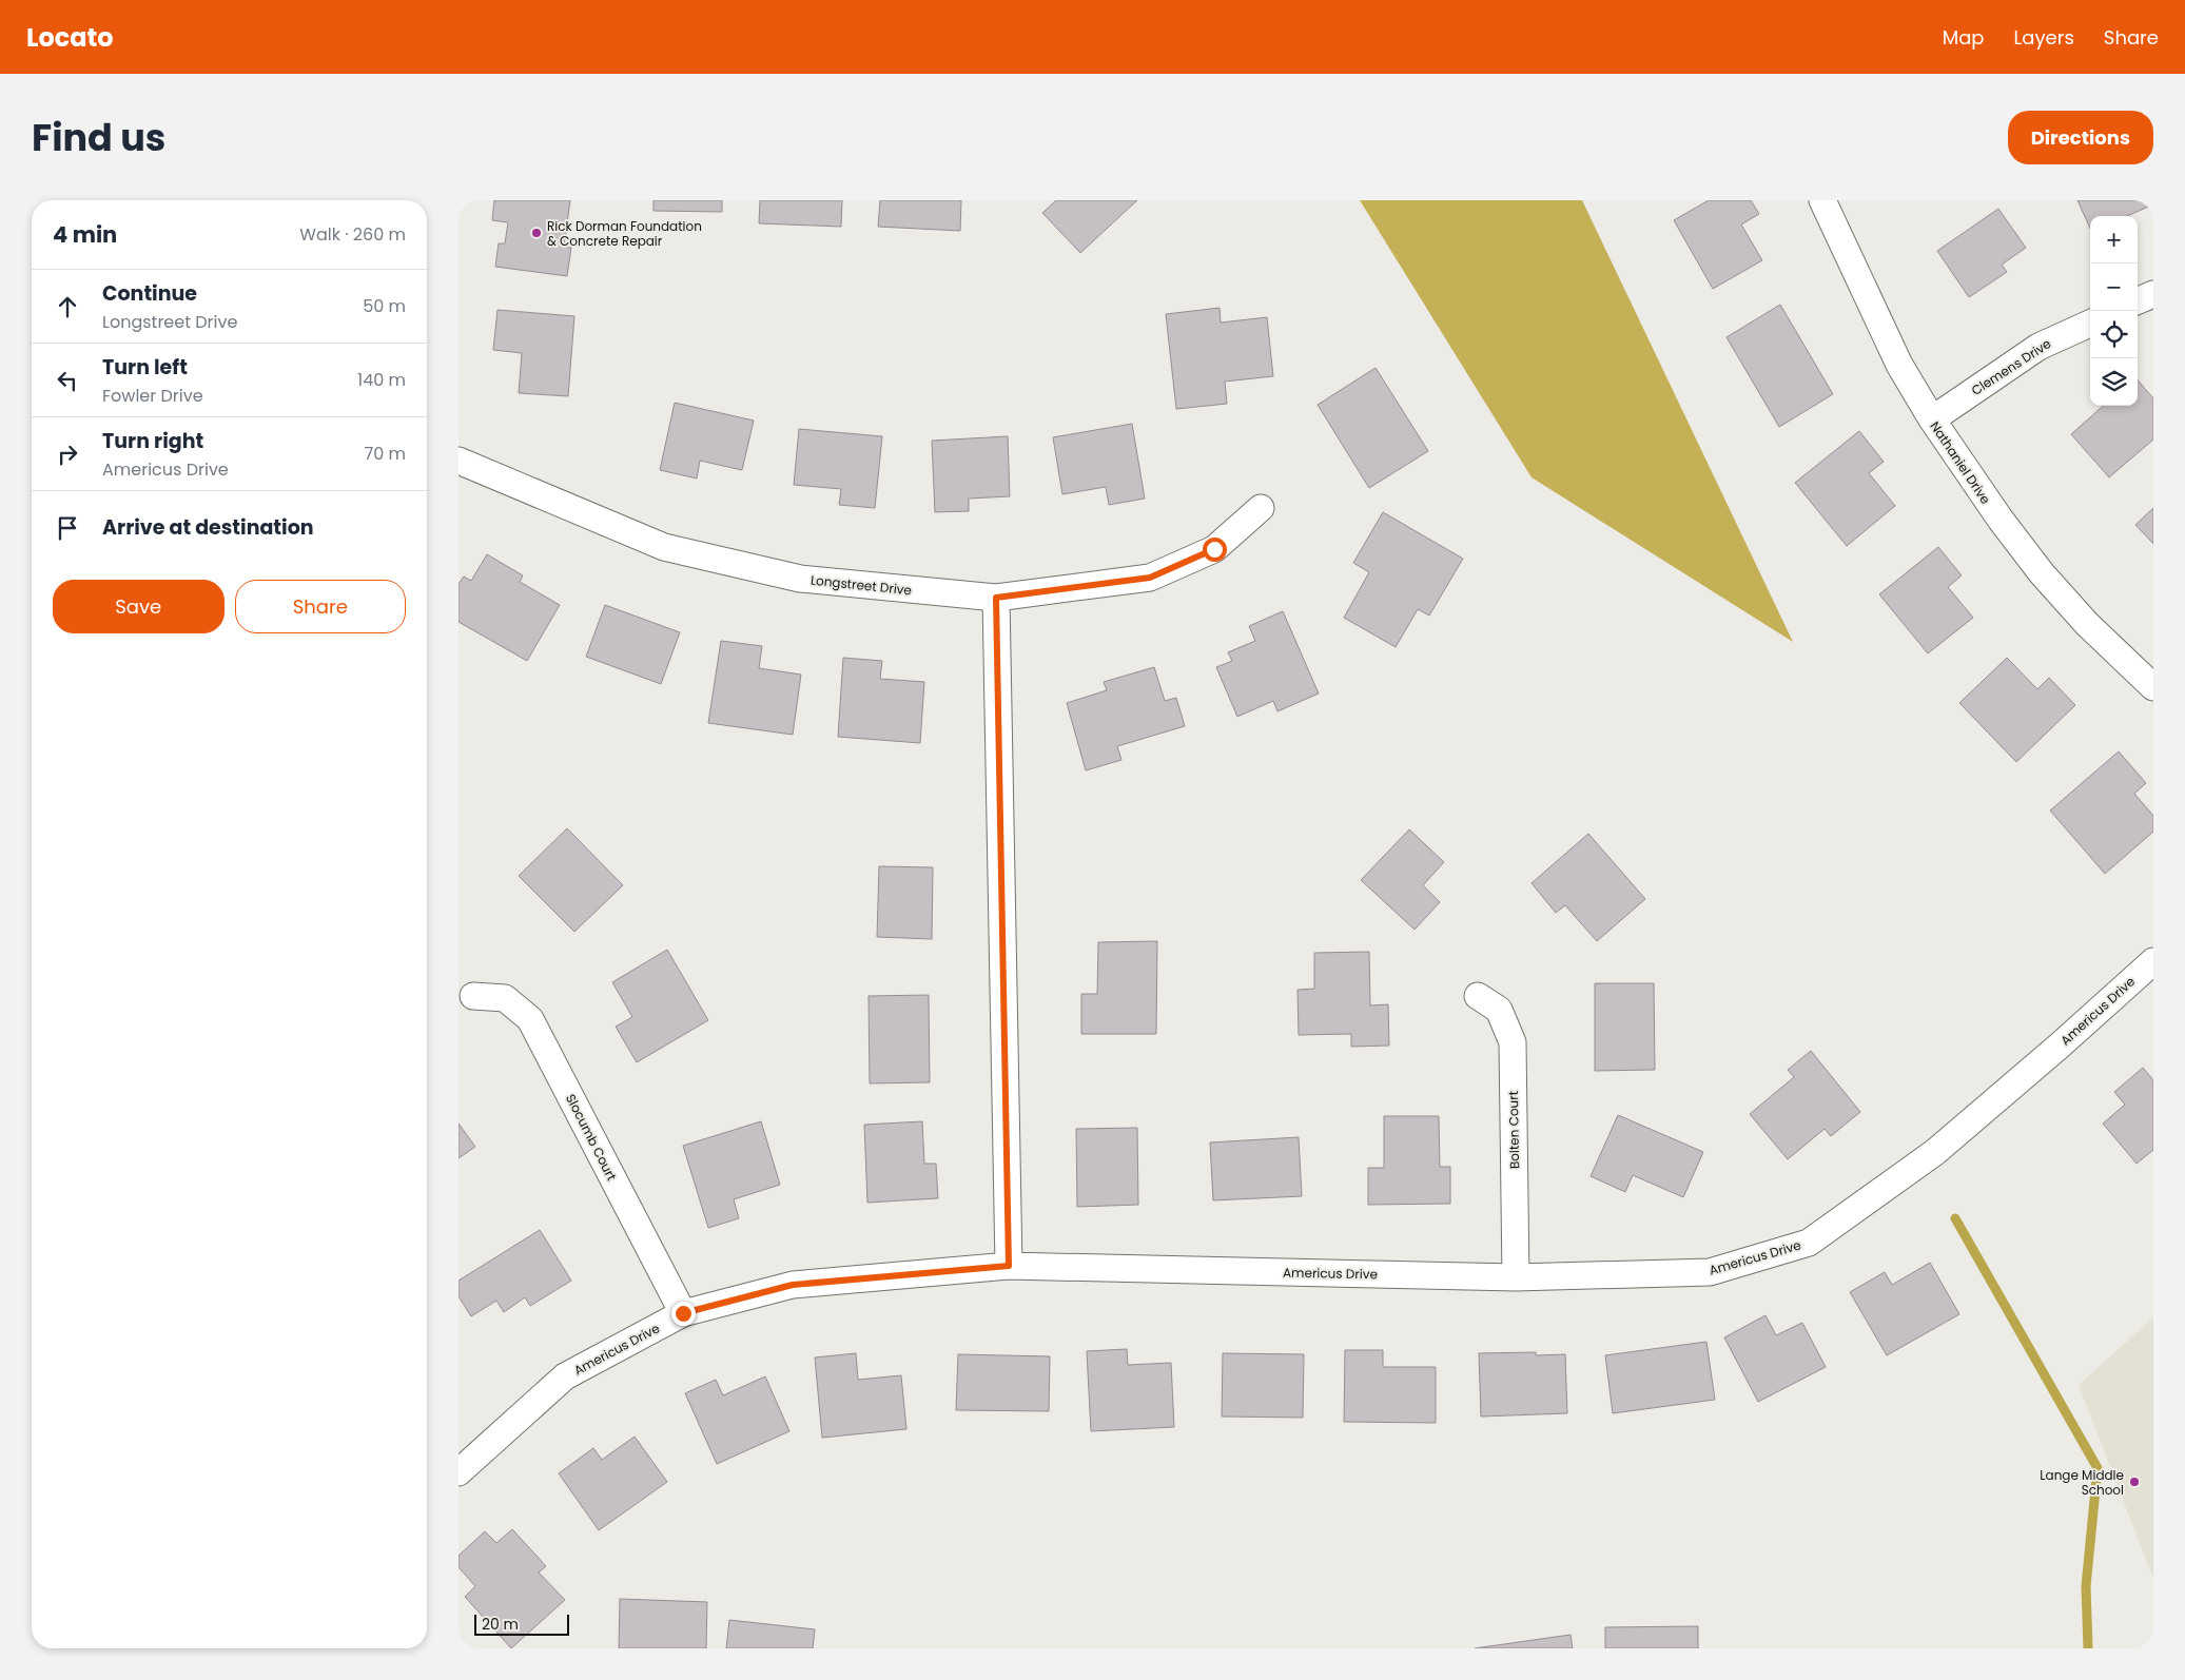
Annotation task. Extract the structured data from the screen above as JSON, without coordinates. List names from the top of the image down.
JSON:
{
  "streets": {
    "street": [
      "Clemens Drive",
      "Nathaniel Drive",
      "Longstreet Drive",
      "Americus Drive",
      "Bolten Court",
      "Slocumb Court"
    ]
  },
  "crossings": [
    ["Clemens Drive", "Nathaniel Drive"],
    ["Americus Drive", "Bolten Court"],
    ["Americus Drive", "Slocumb Court"]
  ],
  "places": ["Rick Dorman Foundation & Concrete Repair", "Lange Middle School"],
  "scale_bar": "20 m",
  "page": {
    "header": "Locato",
    "nav": ["Map", "Layers", "Share"],
    "title": "Find us",
    "buttons": [
      "Directions",
      ["Save", "Share"]
    ],
    "heading": ["4 min", "Walk · 260 m"],
    "map_buttons": ["+", "−"],
    "list": [
      ["Continue", "Longstreet Drive", "50 m"],
      ["Turn left", "Fowler Drive", "140 m"],
      ["Turn right", "Americus Drive", "70 m"],
      "Arrive at destination"
    ],
    "scale": "20 m"
  }
}
